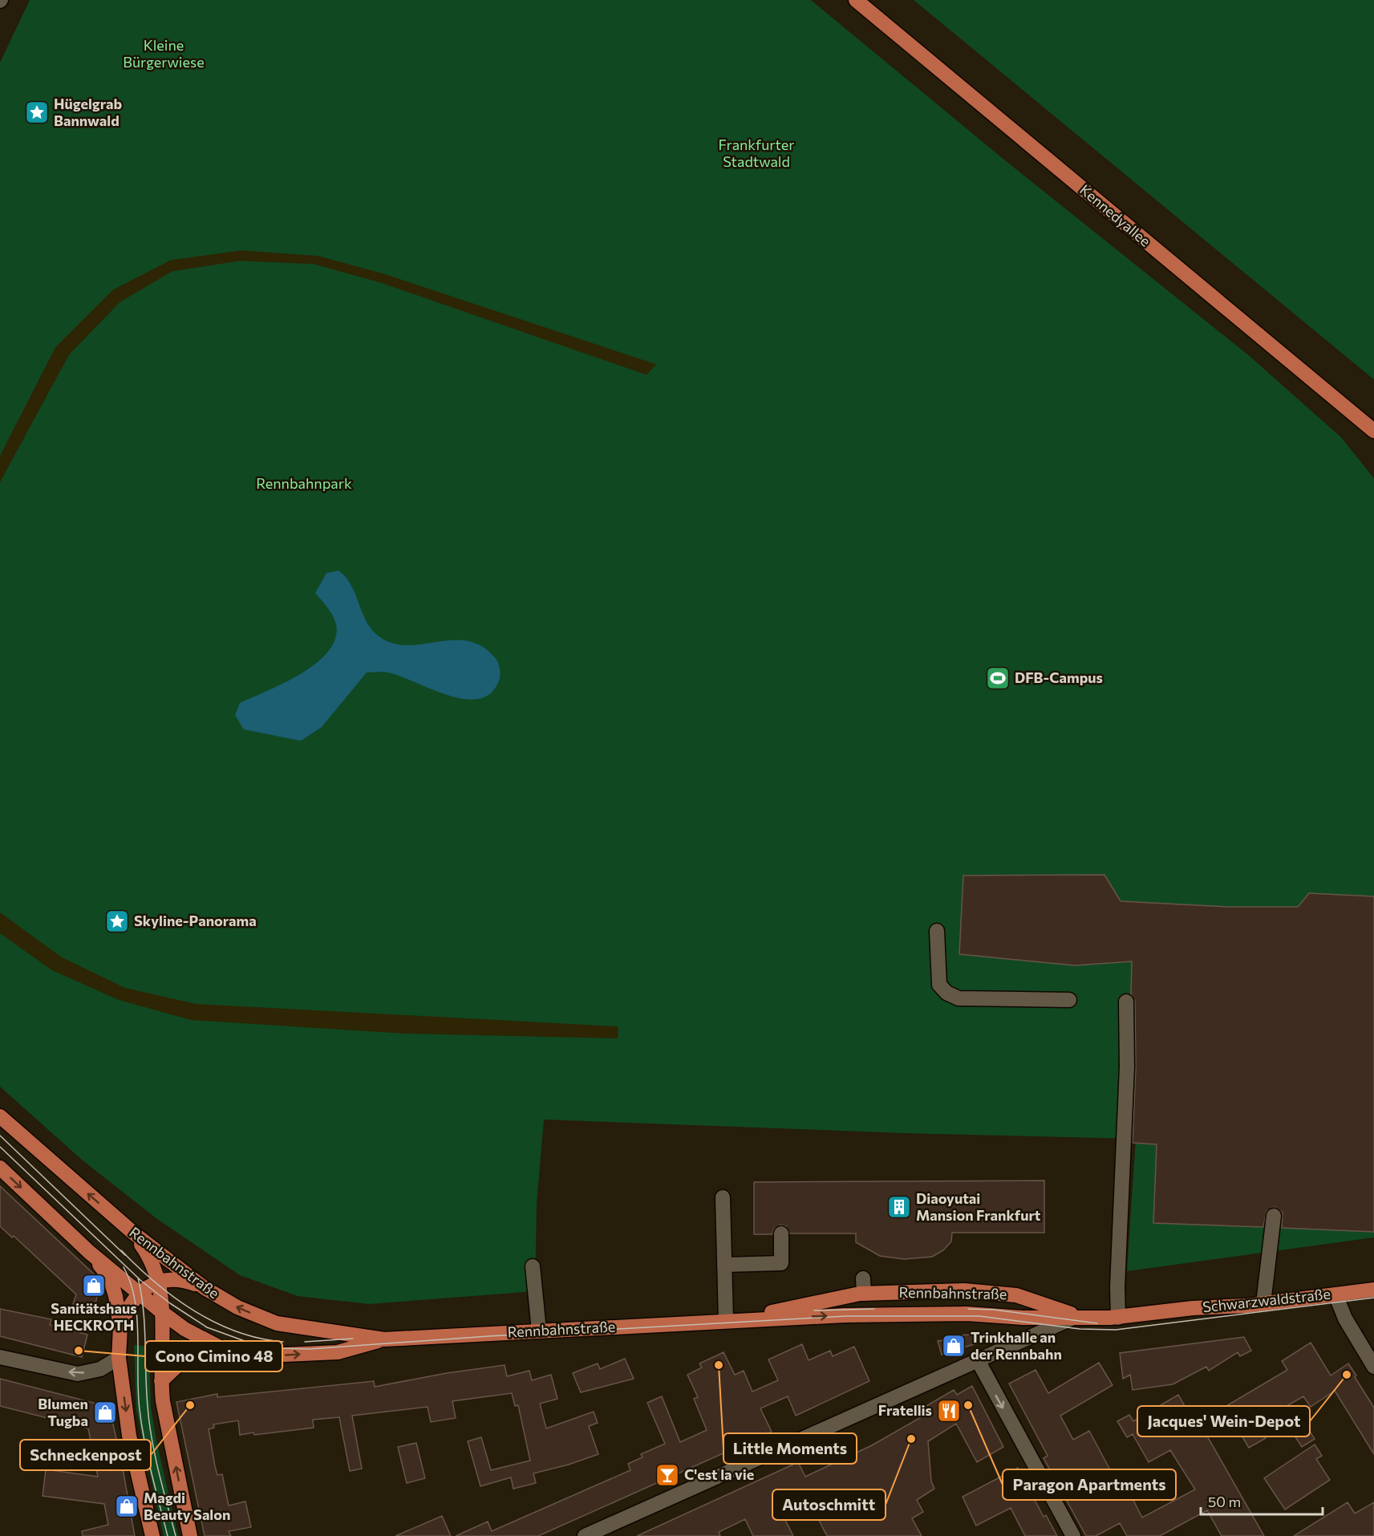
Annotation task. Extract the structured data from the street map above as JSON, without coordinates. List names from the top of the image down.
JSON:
{
  "streets": {
    "main road": ["Kennedyallee", "Rennbahnstraße", "Schwarzwaldstraße"]
  },
  "crossings": [
    ["Rennbahnstraße", "Schwarzwaldstraße"]
  ],
  "parks": ["Kleine Bürgerwiese", "Frankfurter Stadtwald", "Rennbahnpark"],
  "places": {
    "place": ["Hügelgrab Bannwald", "Skyline-Panorama"],
    "sports": ["DFB-Campus"],
    "building": ["Diaoyutai Mansion Frankfurt"],
    "shop": [
      "Sanitätshaus HECKROTH",
      "Trinkhalle an der Rennbahn",
      "Blumen Tugba",
      "Magdi Beauty Salon"
    ],
    "other": [
      "Cono Cimino 48",
      "Little Moments",
      "Jacques' Wein-Depot",
      "Schneckenpost",
      "Paragon Apartments",
      "Autoschmitt"
    ],
    "restaurant": ["Fratellis"],
    "bar": ["C'est la vie"]
  },
  "scale_bar": "50 m"
}
